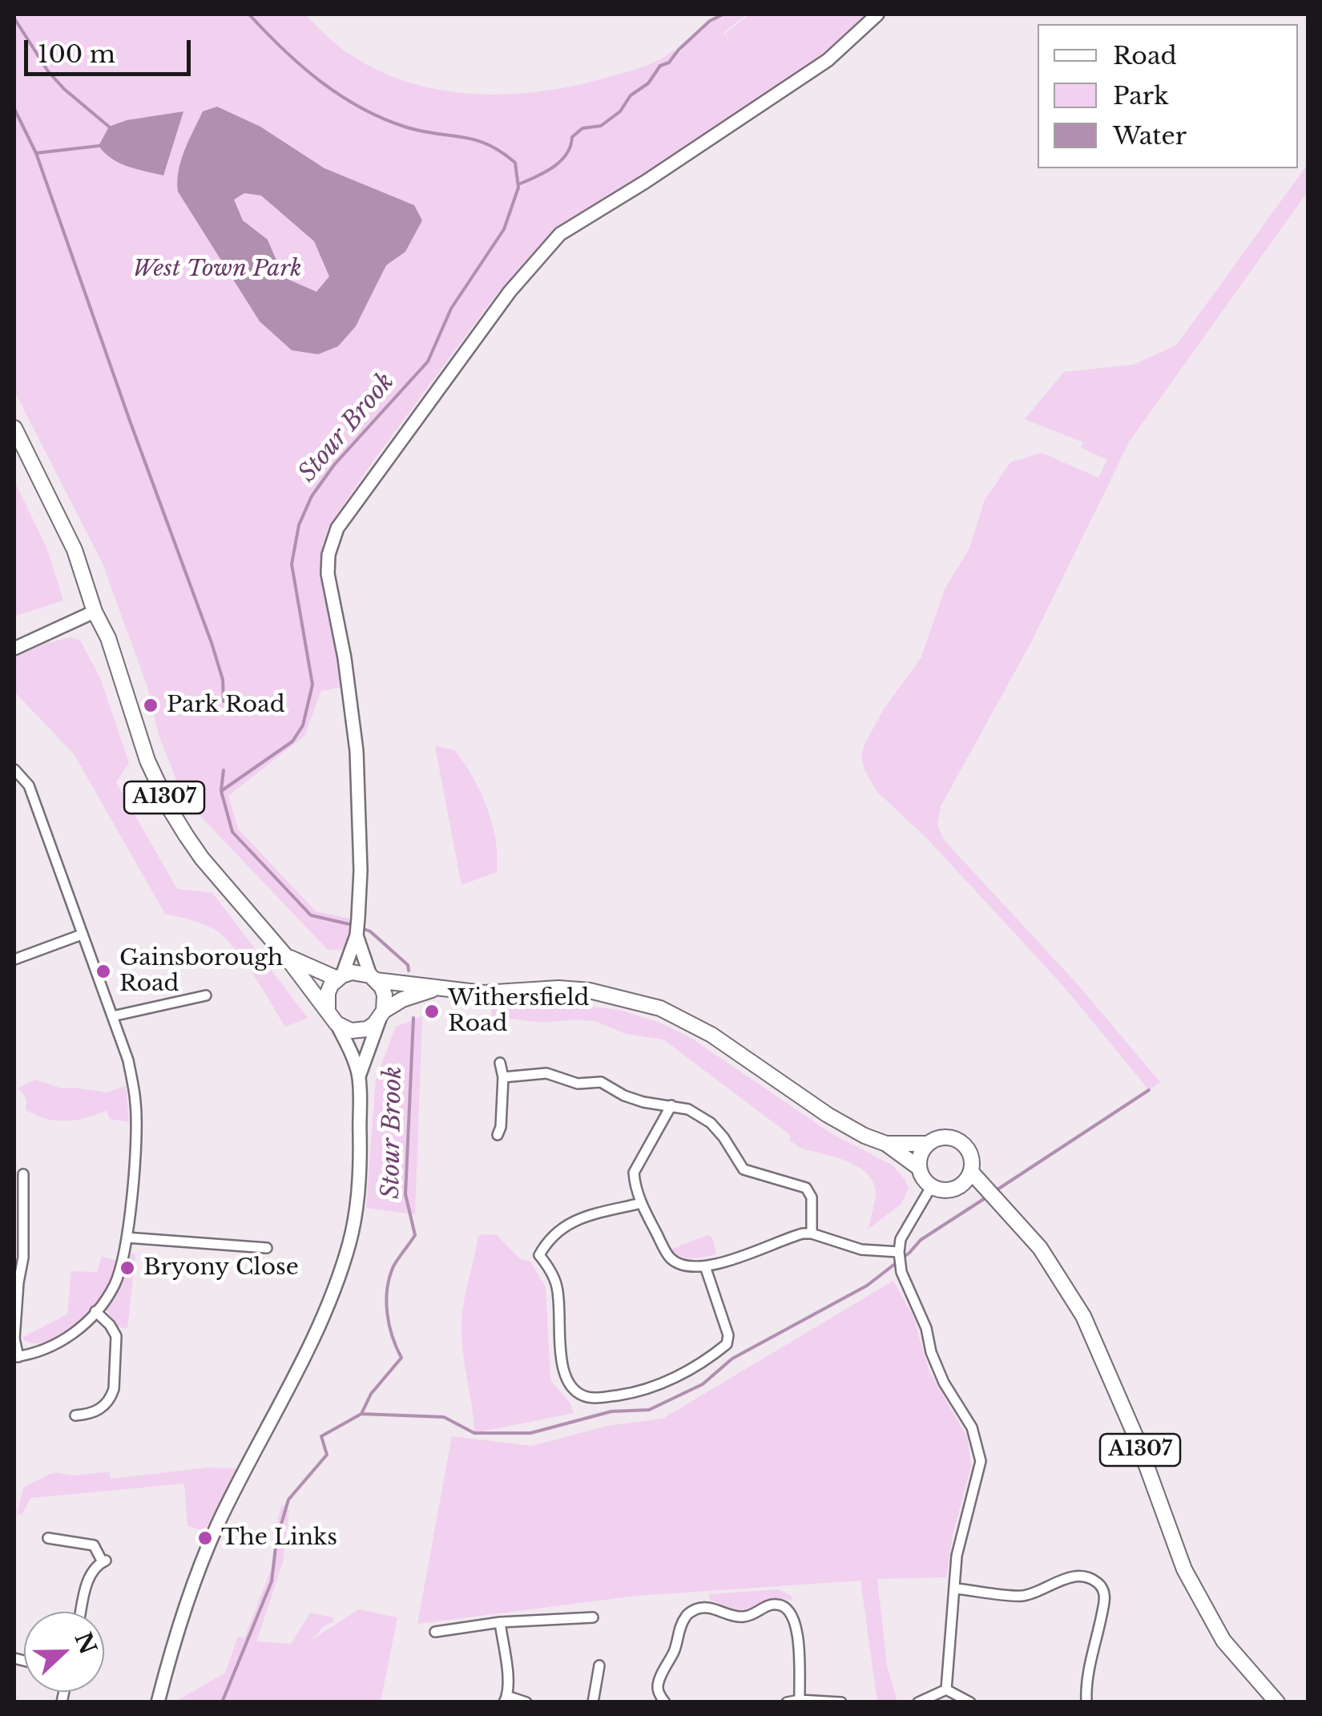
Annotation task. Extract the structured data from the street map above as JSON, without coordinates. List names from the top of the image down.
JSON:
{
  "streets": {
    "main road": ["A1307"]
  },
  "water": ["Stour Brook"],
  "parks": ["West Town Park"],
  "places": [
    "Park Road",
    "Gainsborough Road",
    "Withersfield Road",
    "Bryony Close",
    "The Links"
  ],
  "legend": ["Road", "Park", "Water"],
  "scale_bar": "100 m",
  "north": "right"
}
